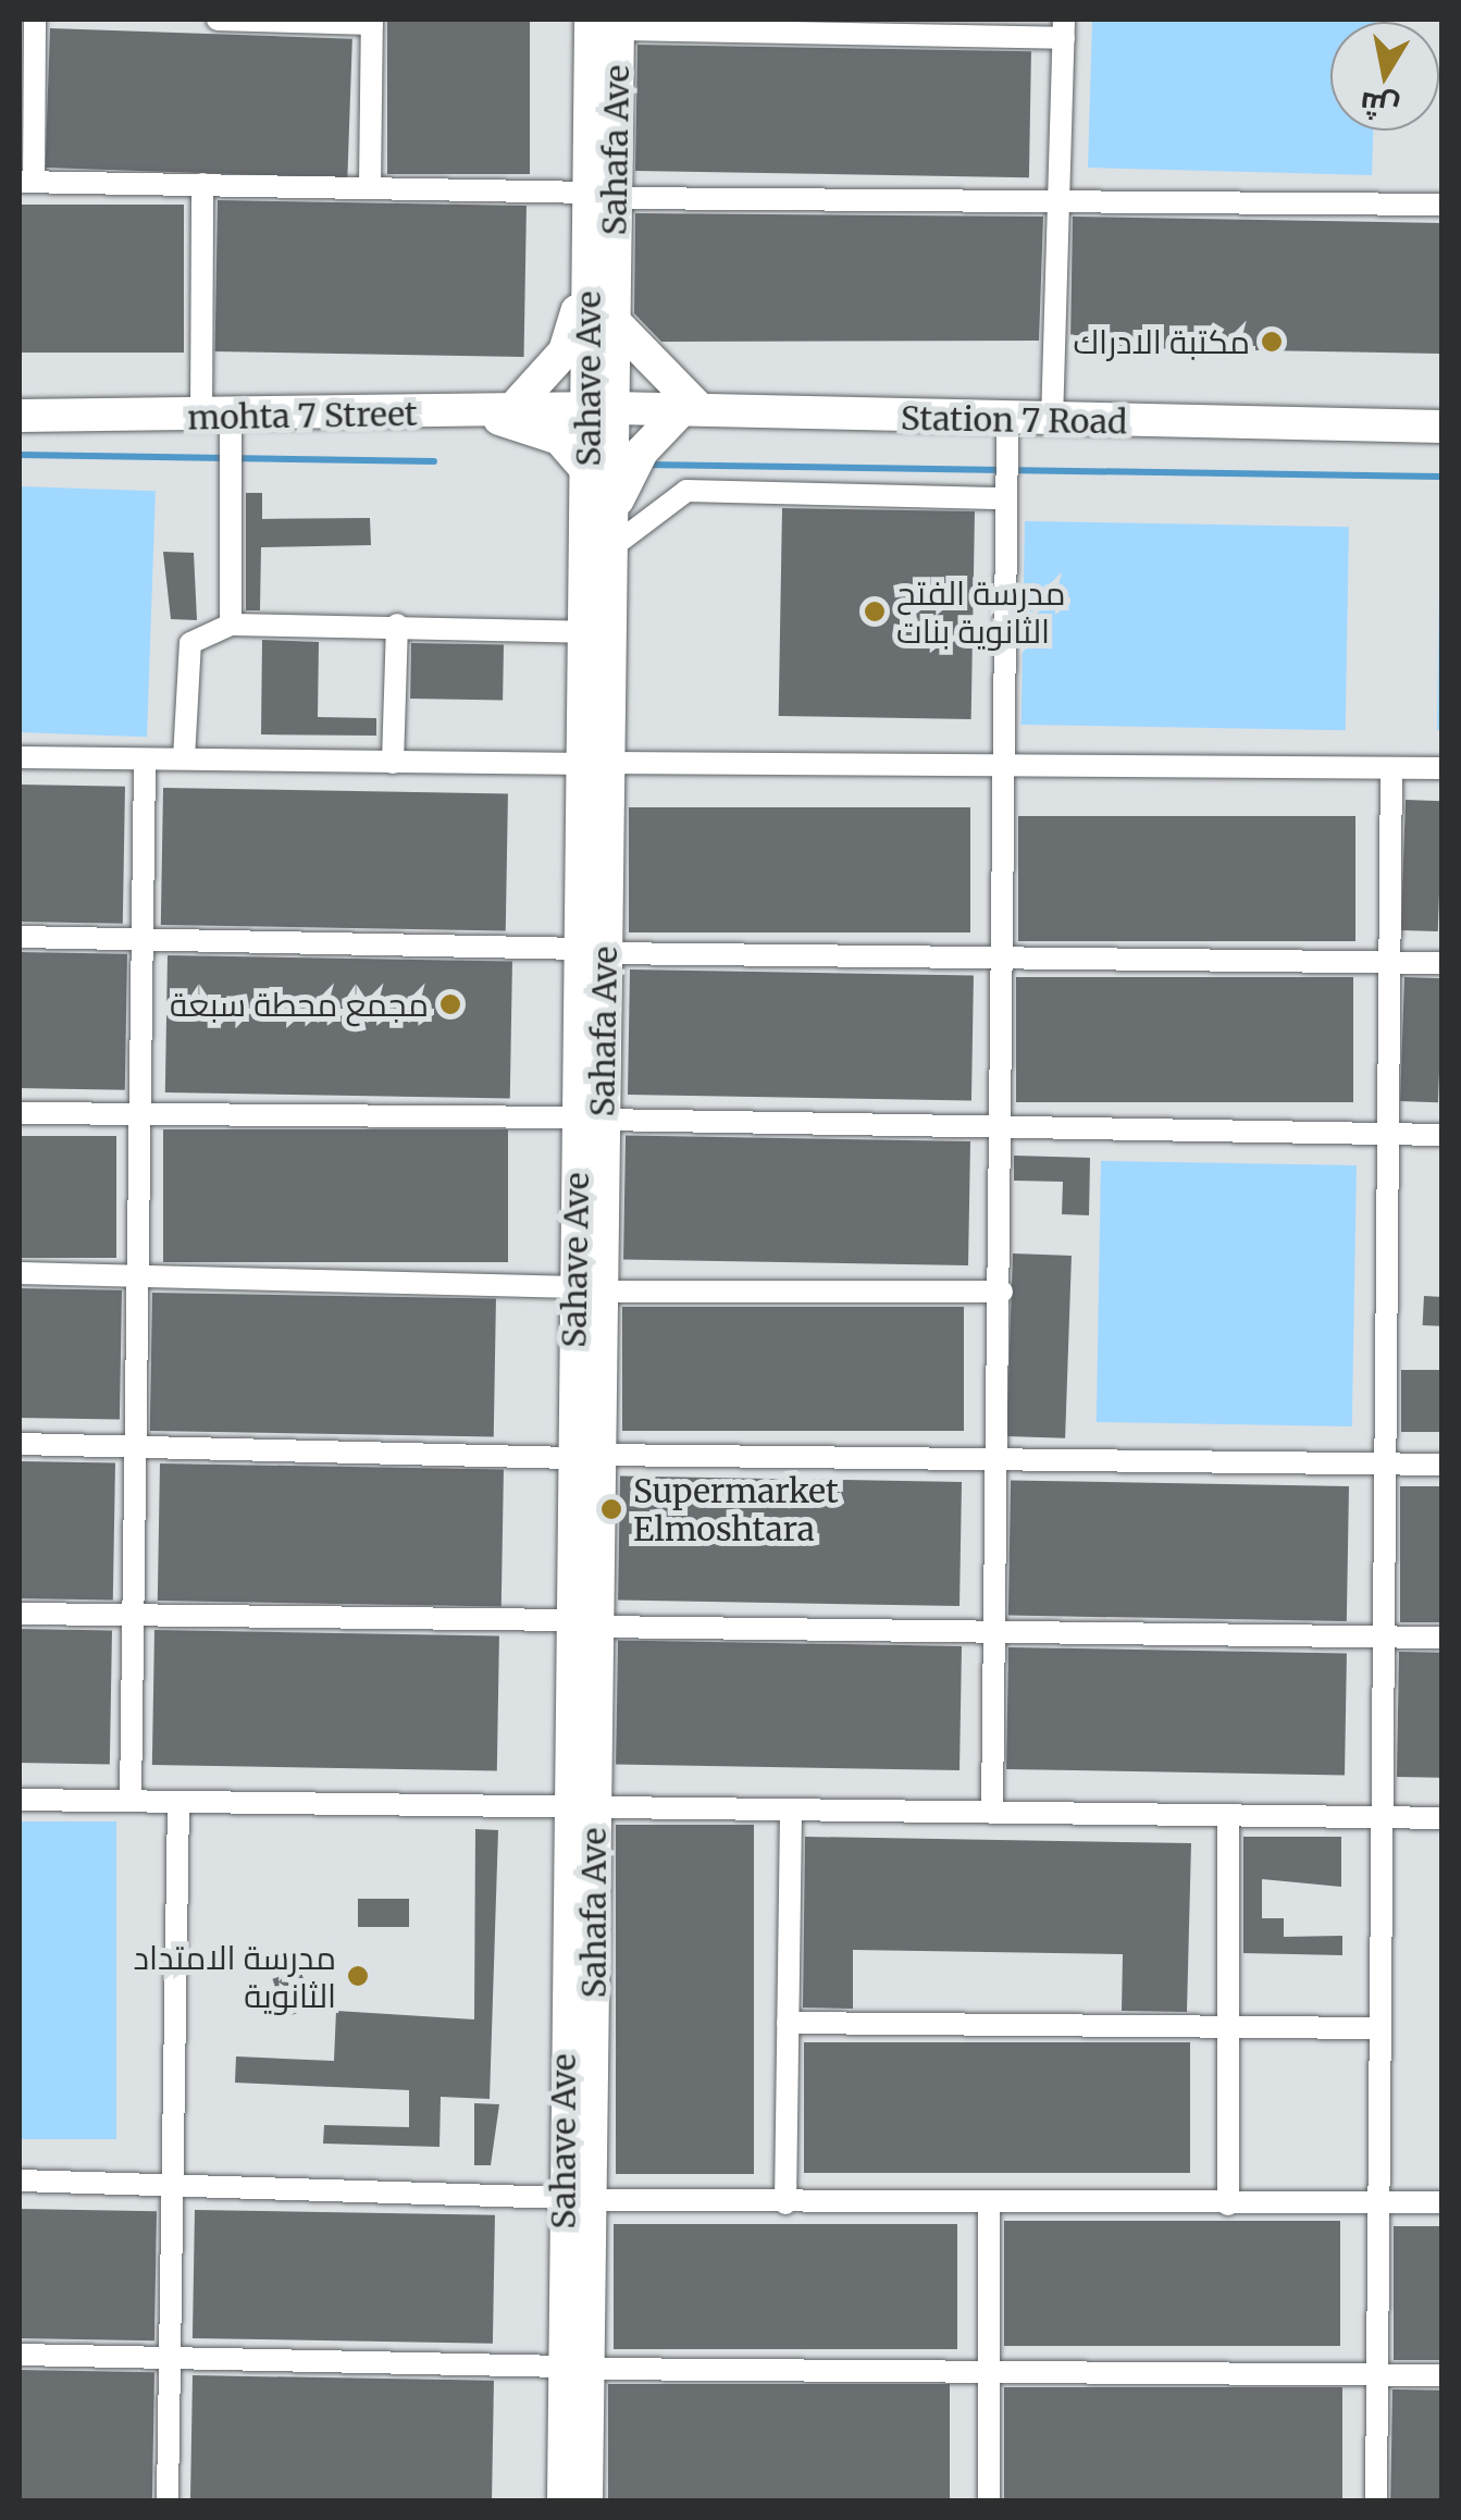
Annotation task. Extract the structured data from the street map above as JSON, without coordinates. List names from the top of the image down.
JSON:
{
  "streets": {
    "main road": [
      "Sahafa Ave",
      "Sahave Ave",
      "mohta 7 Street",
      "Station 7 Road"
    ]
  },
  "crossings": [
    ["Sahafa Ave", "Sahave Ave"],
    ["Sahafa Ave", "mohta 7 Street"],
    ["Sahafa Ave", "Station 7 Road"],
    ["Sahave Ave", "mohta 7 Street"],
    ["Sahave Ave", "Station 7 Road"],
    ["mohta 7 Street", "Station 7 Road"]
  ],
  "places": [
    "مكتبة الادراك",
    "مدرسة الفتح الثانوية بنات",
    "مجمع محطة سبعة",
    "Supermarket Elmoshtara",
    "مدرسة الامتداد الثانوية"
  ],
  "north": "bottom"
}
